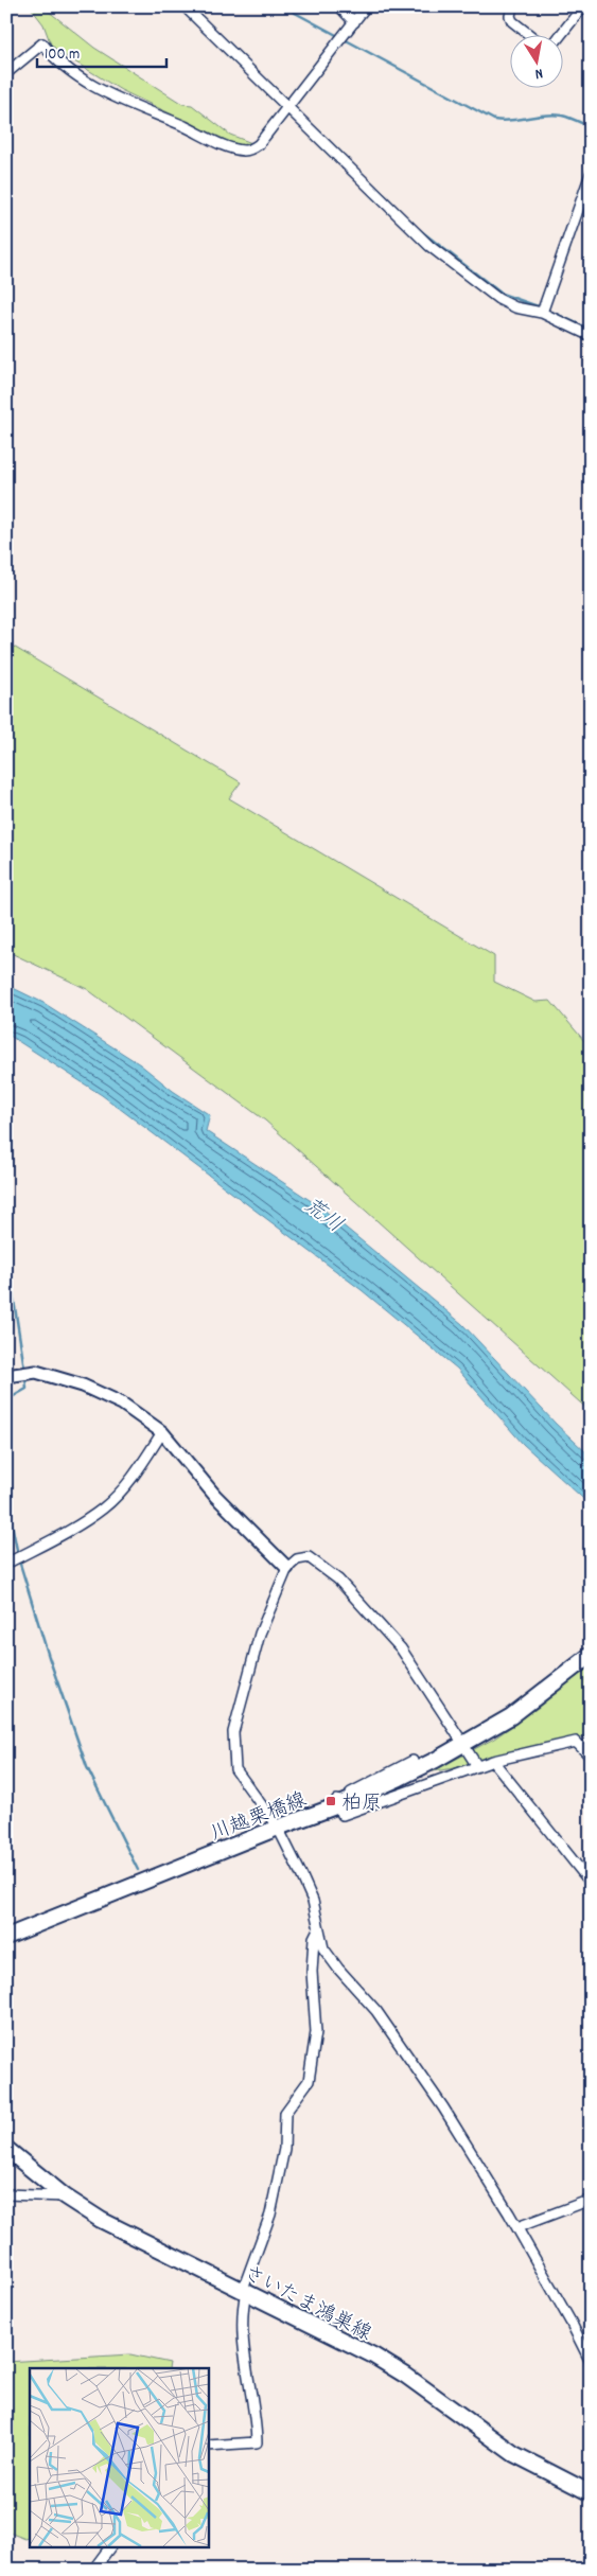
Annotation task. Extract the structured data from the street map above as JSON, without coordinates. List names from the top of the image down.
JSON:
{
  "streets": {
    "main road": ["川越栗橋線", "さいたま鴻巣線"]
  },
  "water": ["荒川"],
  "places": {
    "transit": ["柏原"]
  },
  "scale_bar": "100 m",
  "north": "bottom"
}
